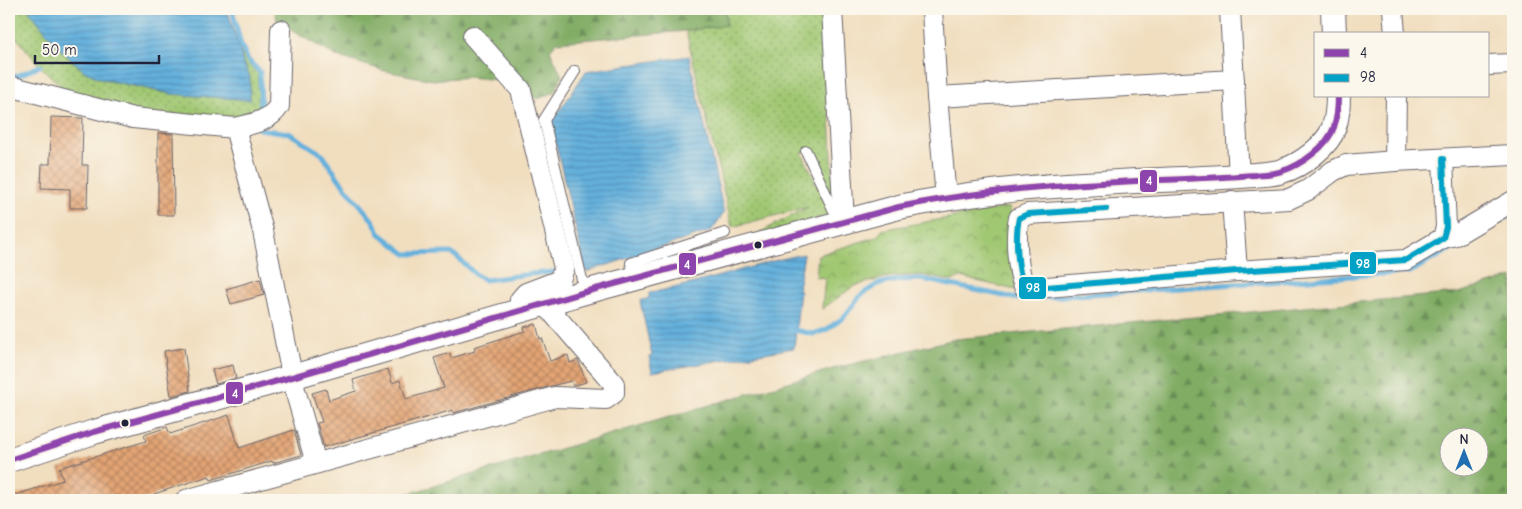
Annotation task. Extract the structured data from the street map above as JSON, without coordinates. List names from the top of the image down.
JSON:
{
  "lines": ["transit line 4", "transit line 98"],
  "legend": ["4", "98"],
  "scale_bar": "50 m",
  "north": "top"
}
